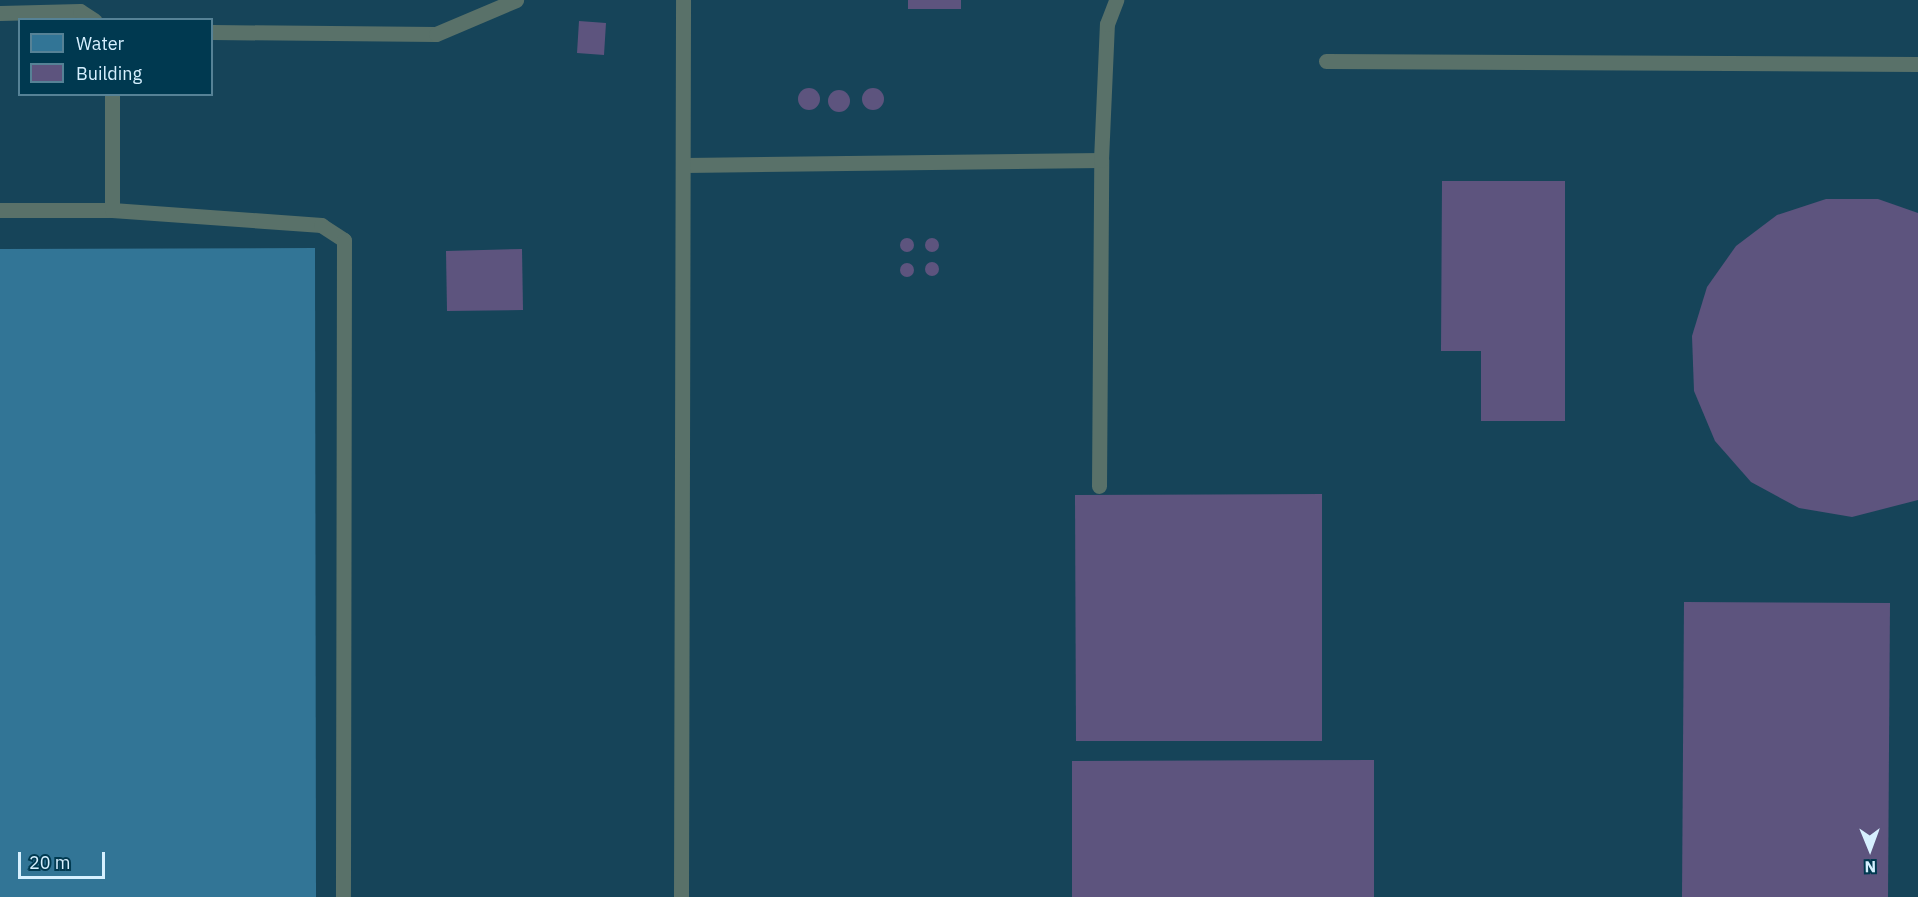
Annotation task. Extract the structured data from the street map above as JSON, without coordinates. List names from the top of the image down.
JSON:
{
  "legend": ["Water", "Building"],
  "scale_bar": "20 m",
  "north": "bottom"
}
